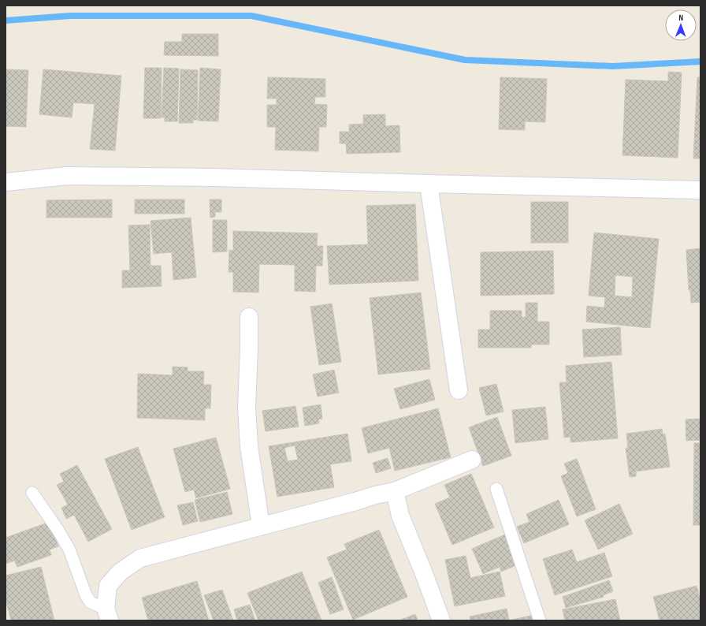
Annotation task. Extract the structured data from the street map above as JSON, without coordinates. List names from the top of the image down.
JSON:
{
  "north": "top"
}
